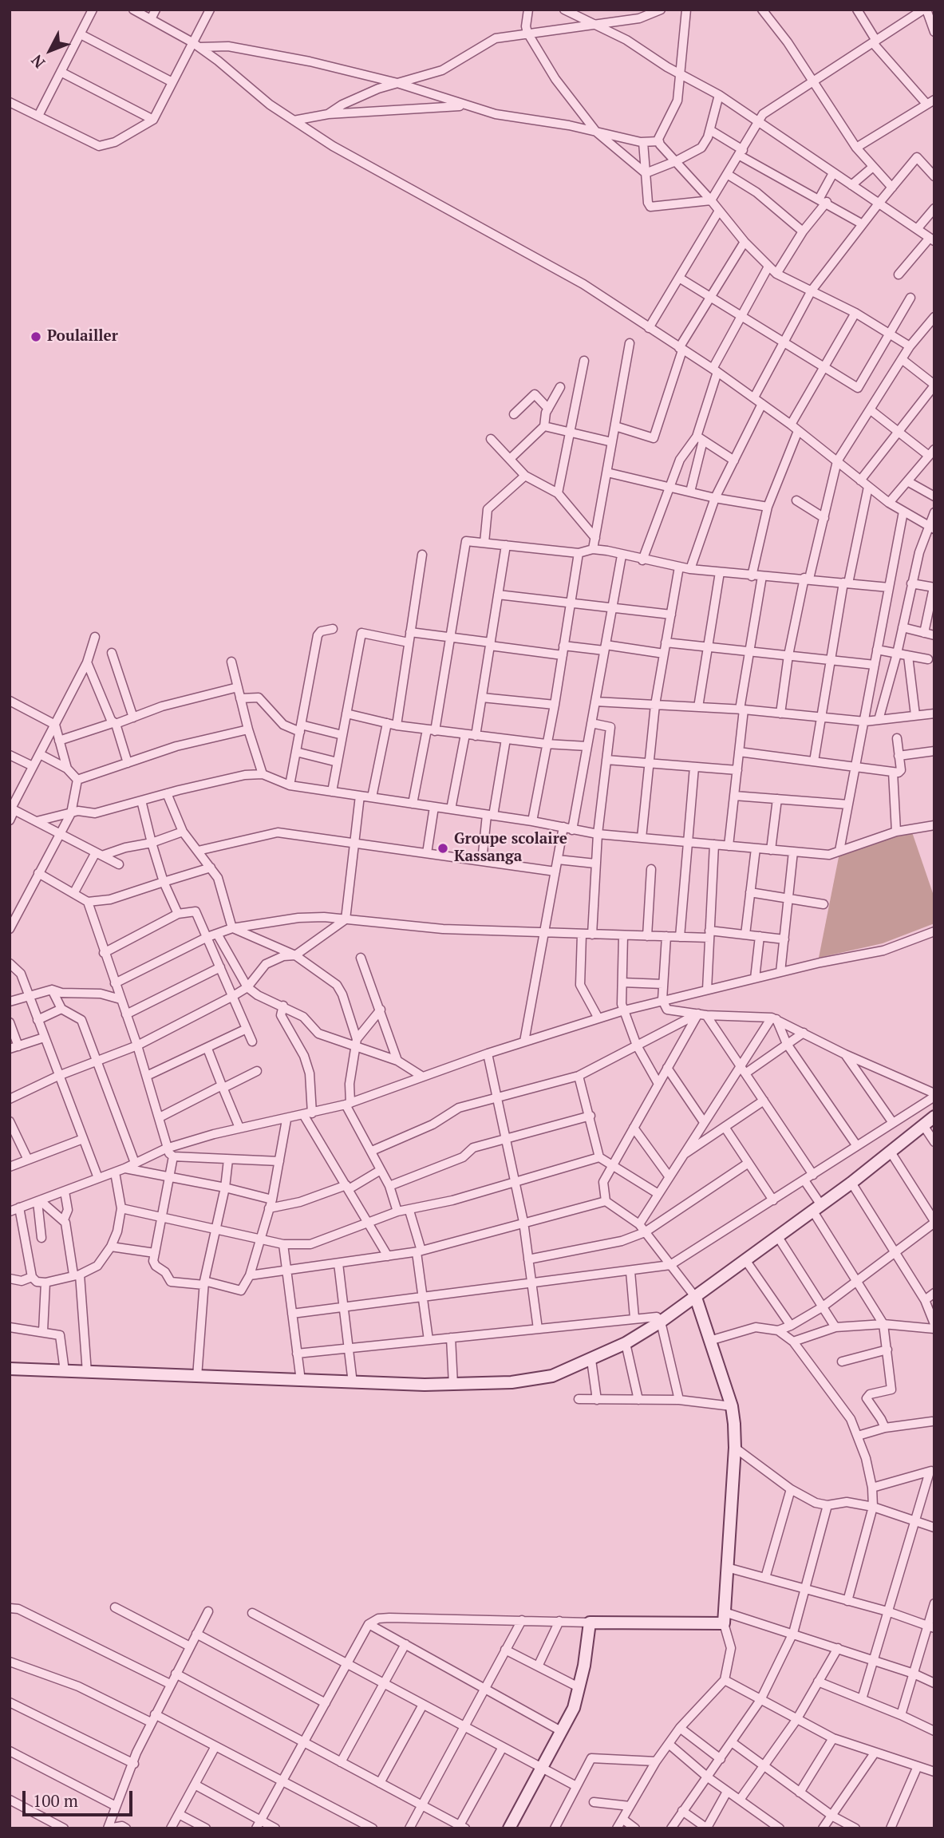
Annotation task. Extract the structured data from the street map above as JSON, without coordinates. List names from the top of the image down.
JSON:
{
  "places": ["Poulailler", "Groupe scolaire Kassanga"],
  "scale_bar": "100 m",
  "north": "bottom left"
}
